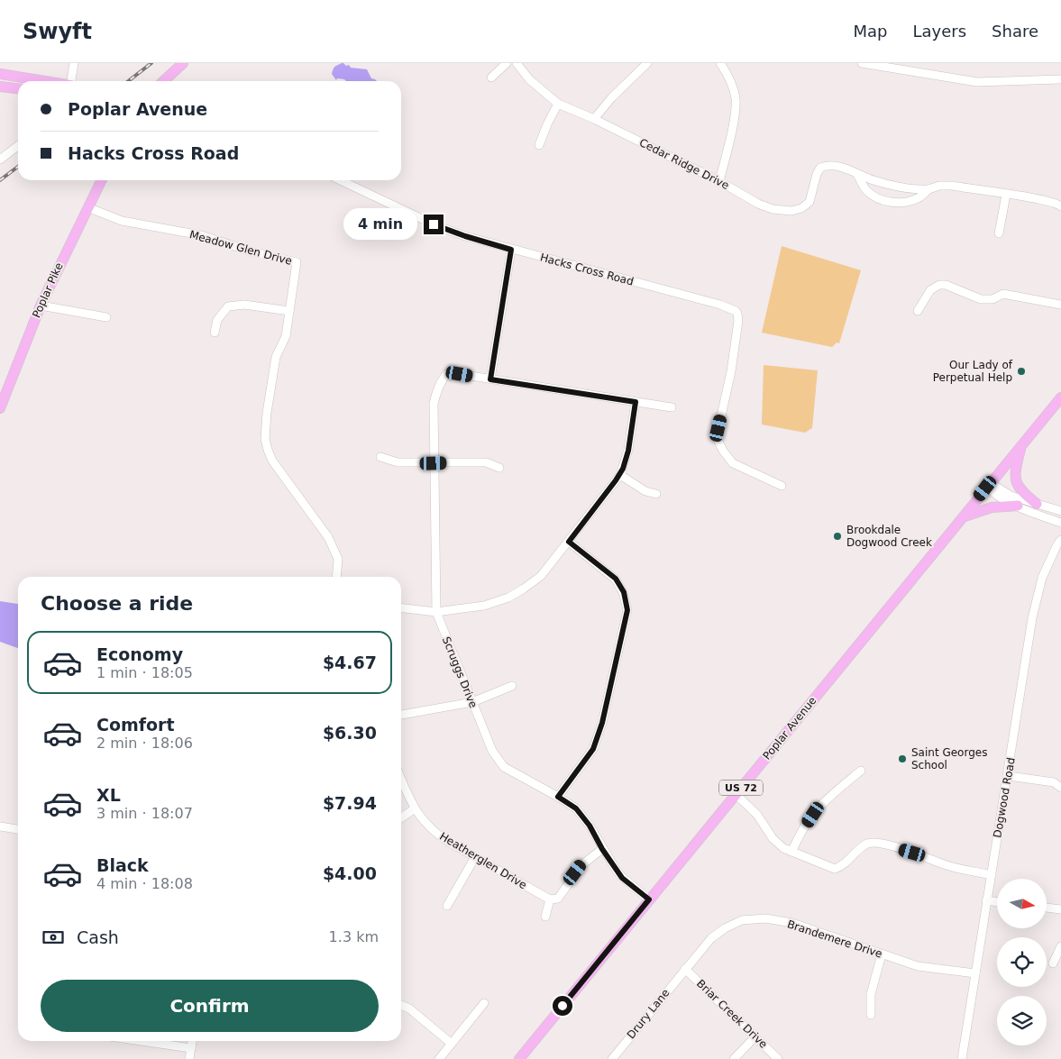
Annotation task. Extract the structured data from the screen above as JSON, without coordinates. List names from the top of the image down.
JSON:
{
  "streets": {
    "main road": ["Poplar Pike", "Poplar Avenue", "US 72"],
    "street": [
      "Cedar Ridge Drive",
      "Meadow Glen Drive",
      "Hacks Cross Road",
      "Scruggs Drive",
      "Dogwood Road",
      "Heatherglen Drive",
      "Brandemere Drive",
      "Drury Lane",
      "Briar Creek Drive"
    ]
  },
  "crossings": [
    ["Meadow Glen Drive", "Poplar Pike"],
    ["Scruggs Drive", "Poplar Avenue"],
    ["Dogwood Road", "Brandemere Drive"],
    ["Brandemere Drive", "Drury Lane"],
    ["Brandemere Drive", "Briar Creek Drive"],
    ["Drury Lane", "Briar Creek Drive"]
  ],
  "places": ["Our Lady of Perpetual Help", "Brookdale Dogwood Creek", "Saint Georges School"],
  "north": "right",
  "page": {
    "header": "Swyft",
    "nav": ["Map", "Layers", "Share"],
    "banner": ["Poplar Avenue", "Hacks Cross Road"],
    "bubble": "4 min",
    "heading": "Choose a ride",
    "list": [
      {
        "name": "Economy",
        "note": "1 min · 18:05",
        "value": "$4.67"
      },
      {
        "name": "Comfort",
        "note": "2 min · 18:06",
        "value": "$6.30"
      },
      {
        "name": "XL",
        "note": "3 min · 18:07",
        "value": "$7.94"
      },
      {
        "name": "Black",
        "note": "4 min · 18:08",
        "value": "$4.00"
      }
    ],
    "pay": ["Cash", "1.3 km"],
    "buttons": "Confirm"
  }
}
